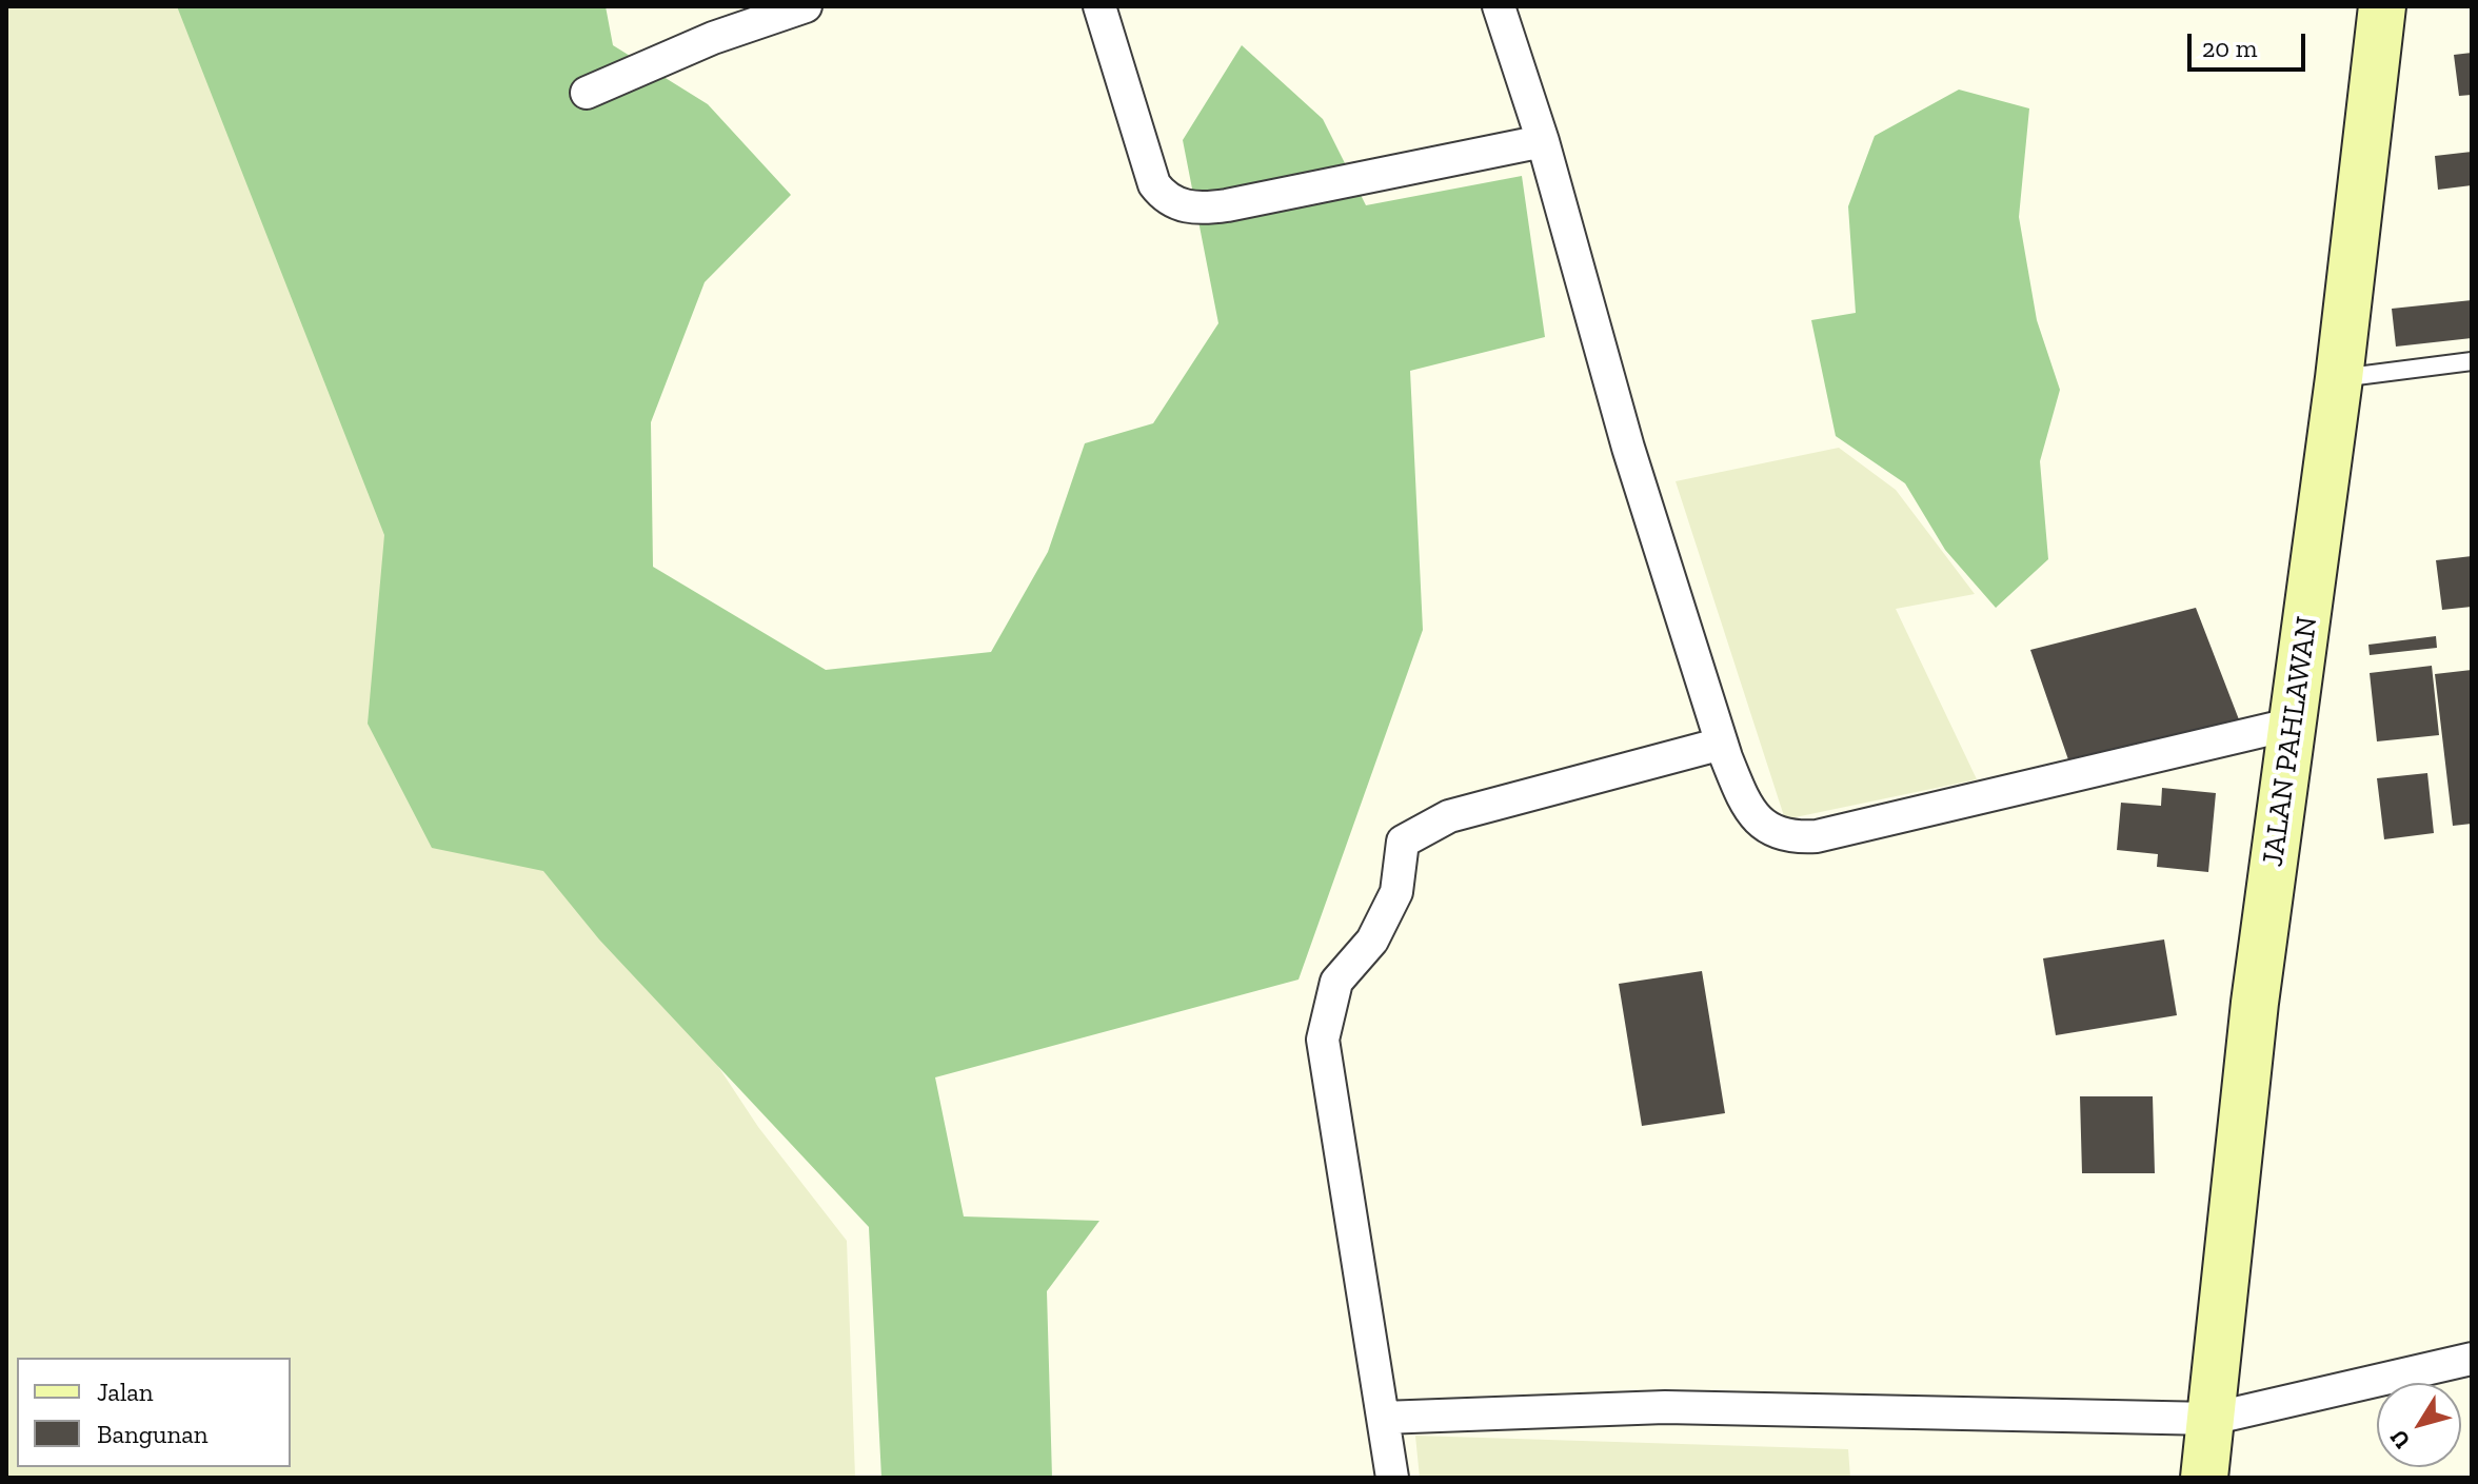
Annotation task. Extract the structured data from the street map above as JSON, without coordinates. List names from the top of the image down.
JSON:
{
  "streets": {
    "main road": ["JALAN PAHLAWAN"]
  },
  "legend": ["Jalan", "Bangunan"],
  "scale_bar": "20 m",
  "north": "bottom left"
}
